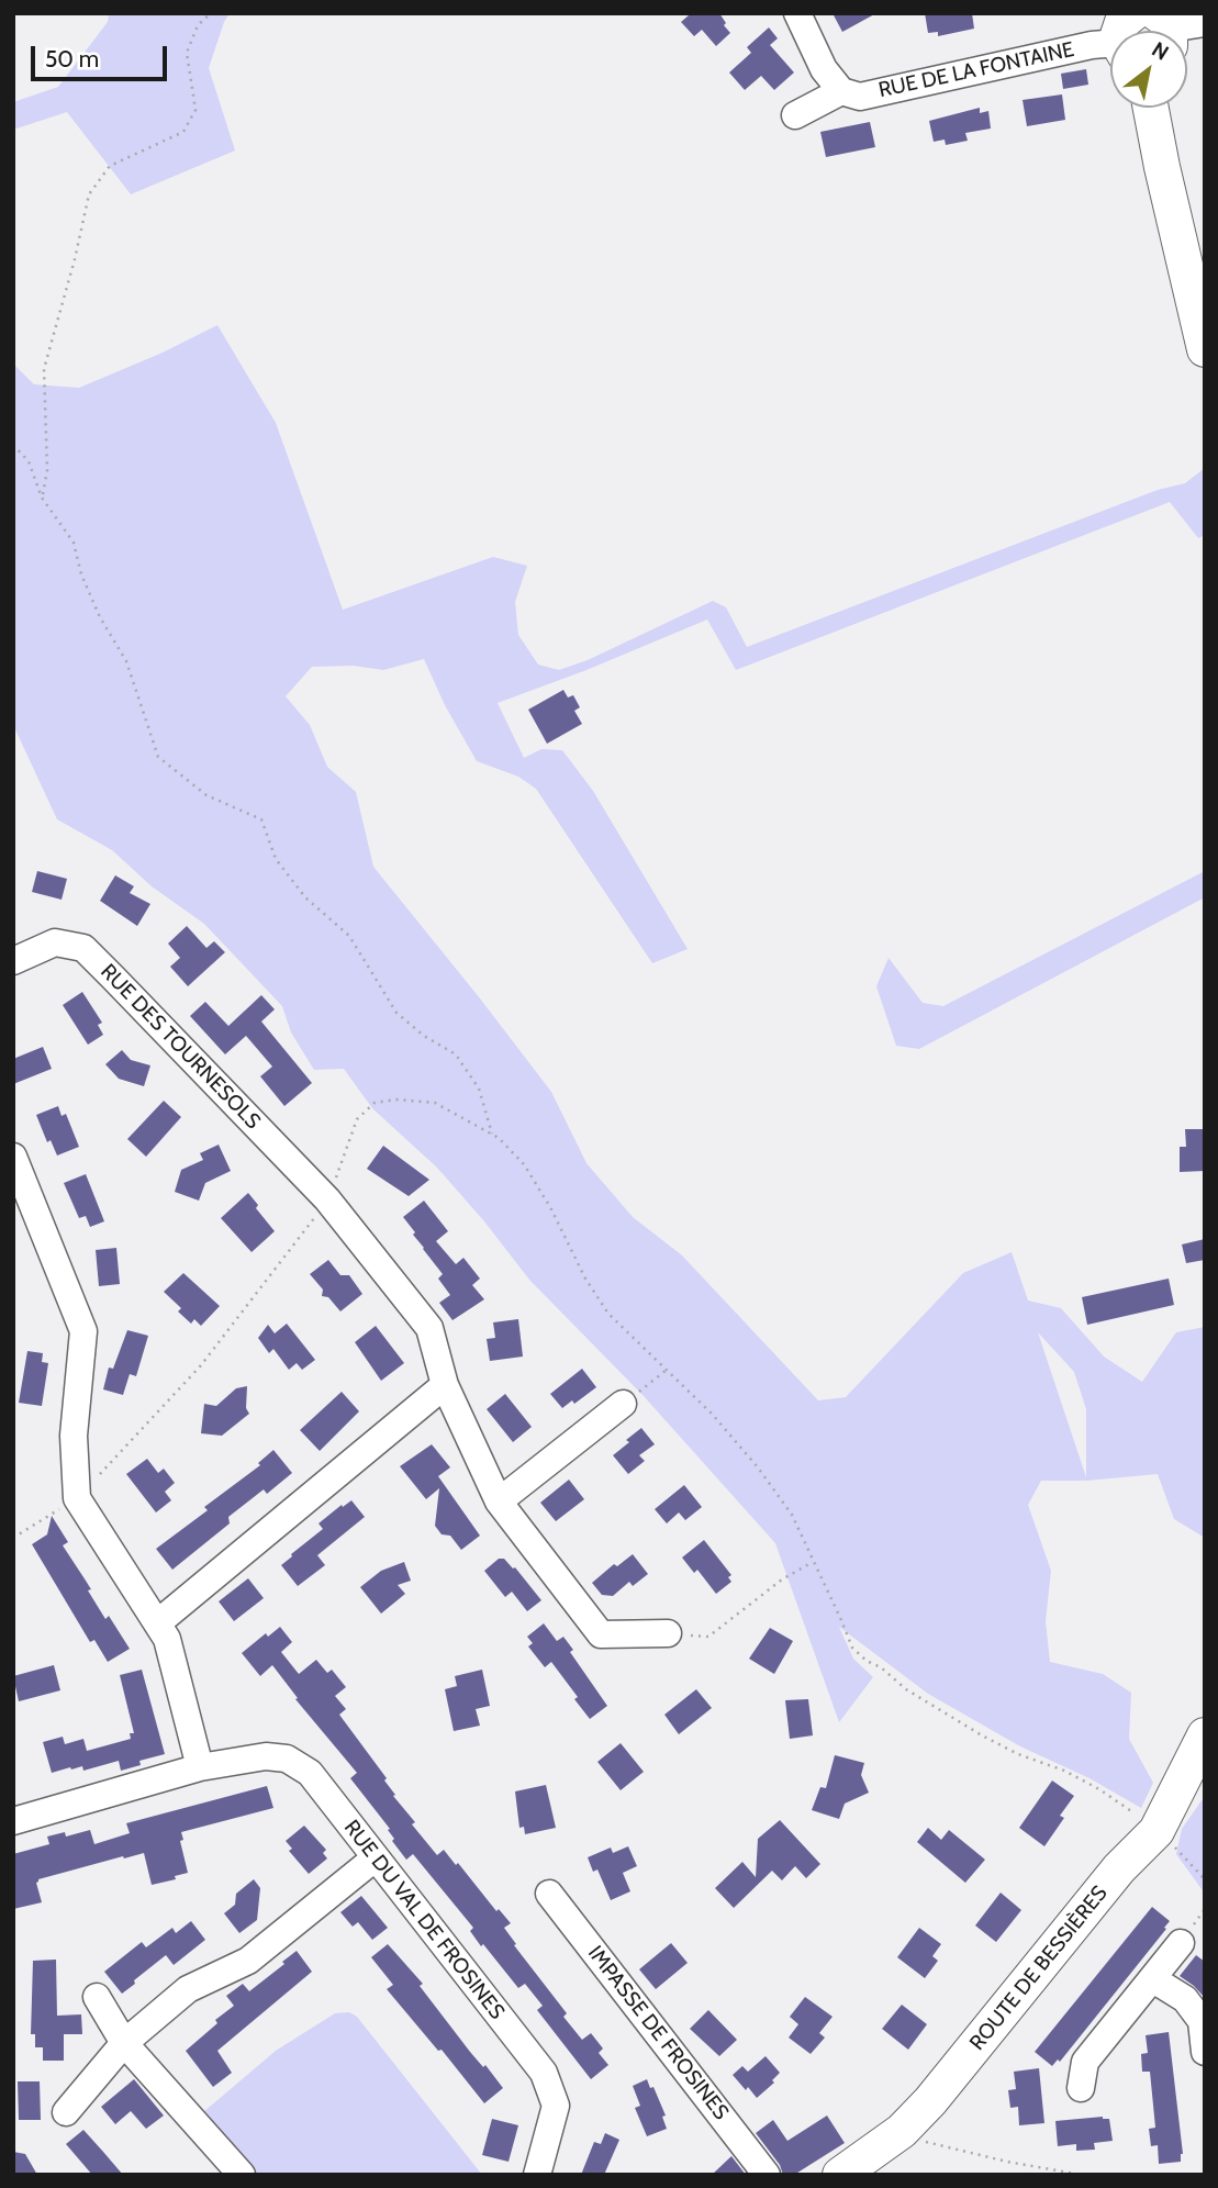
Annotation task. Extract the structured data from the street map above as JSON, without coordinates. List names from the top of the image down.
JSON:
{
  "streets": {
    "main road": ["ROUTE DE BESSIÈRES"],
    "street": [
      "RUE DE LA FONTAINE",
      "RUE DES TOURNESOLS",
      "RUE DU VAL DE FROSINES",
      "IMPASSE DE FROSINES"
    ]
  },
  "scale_bar": "50 m",
  "north": "top right"
}
